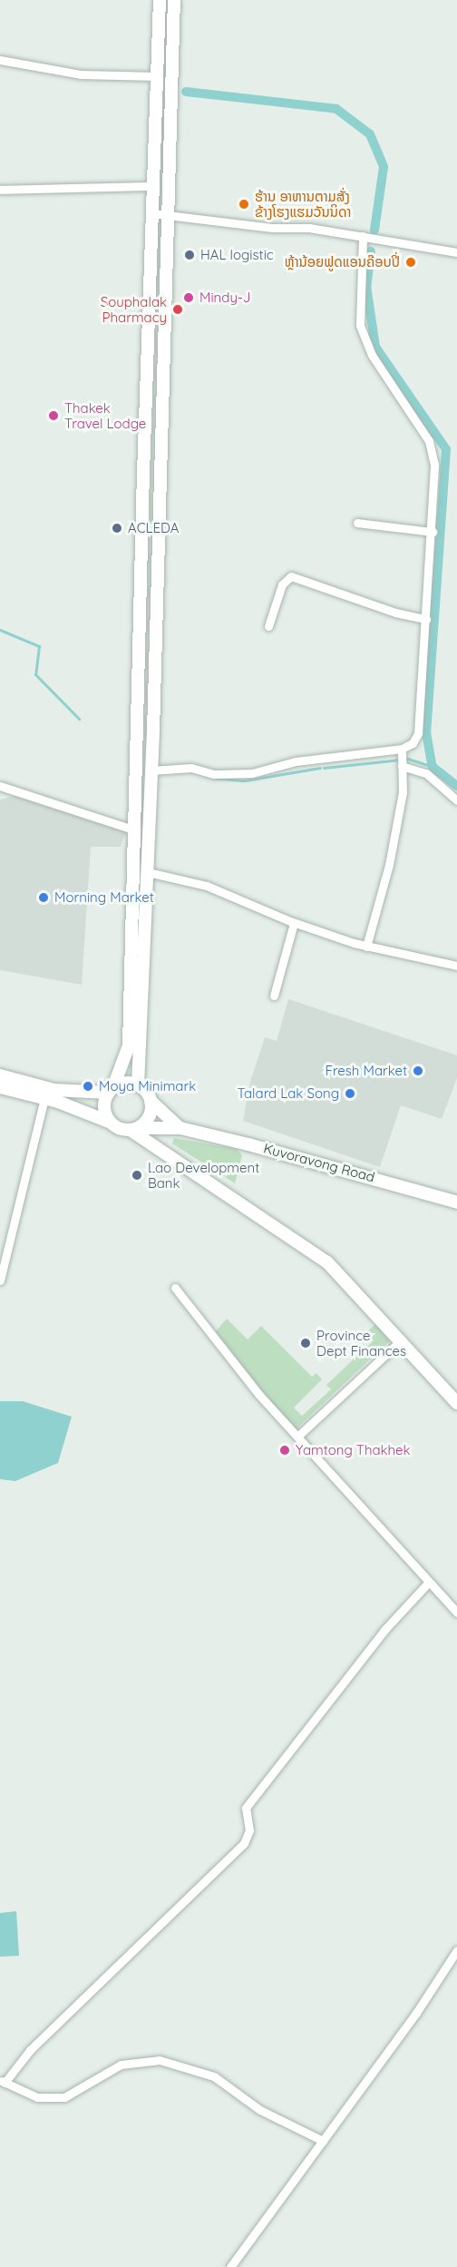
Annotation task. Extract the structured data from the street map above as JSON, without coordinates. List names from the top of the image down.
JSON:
{
  "streets": {
    "main road": ["Kuvoravong Road"]
  },
  "places": [
    "ຮ້ານ ອາຫານຕາມສັ່ງ ຂ້າງໂຮງແຮມວັນນິດາ",
    "HAL logistic",
    "ຫຼ້ານ້ອຍຟູດແອນຄ໊ອບປີ່",
    "Mindy-J",
    "Souphalak Pharmacy",
    "Thakek Travel Lodge",
    "ACLEDA",
    "Morning Market",
    "Fresh Market",
    "Moya Minimark",
    "Talard Lak Song",
    "Lao Development Bank",
    "Province Dept Finances",
    "Yamtong Thakhek"
  ]
}
